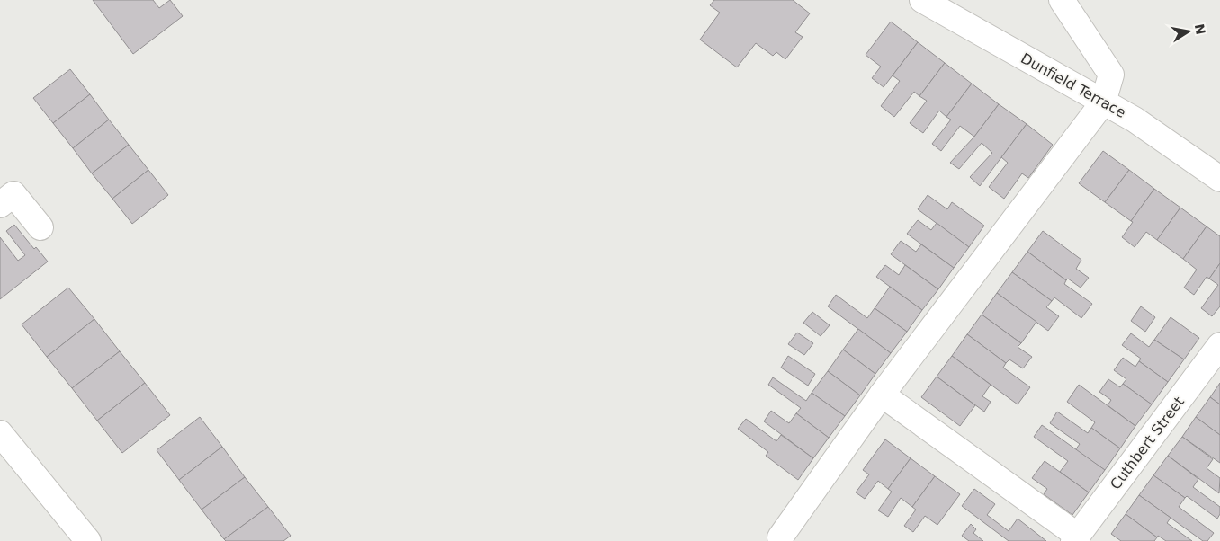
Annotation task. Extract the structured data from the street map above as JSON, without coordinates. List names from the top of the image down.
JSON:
{
  "streets": {
    "street": ["Dunfield Terrace", "Cuthbert Street"]
  },
  "north": "right"
}
